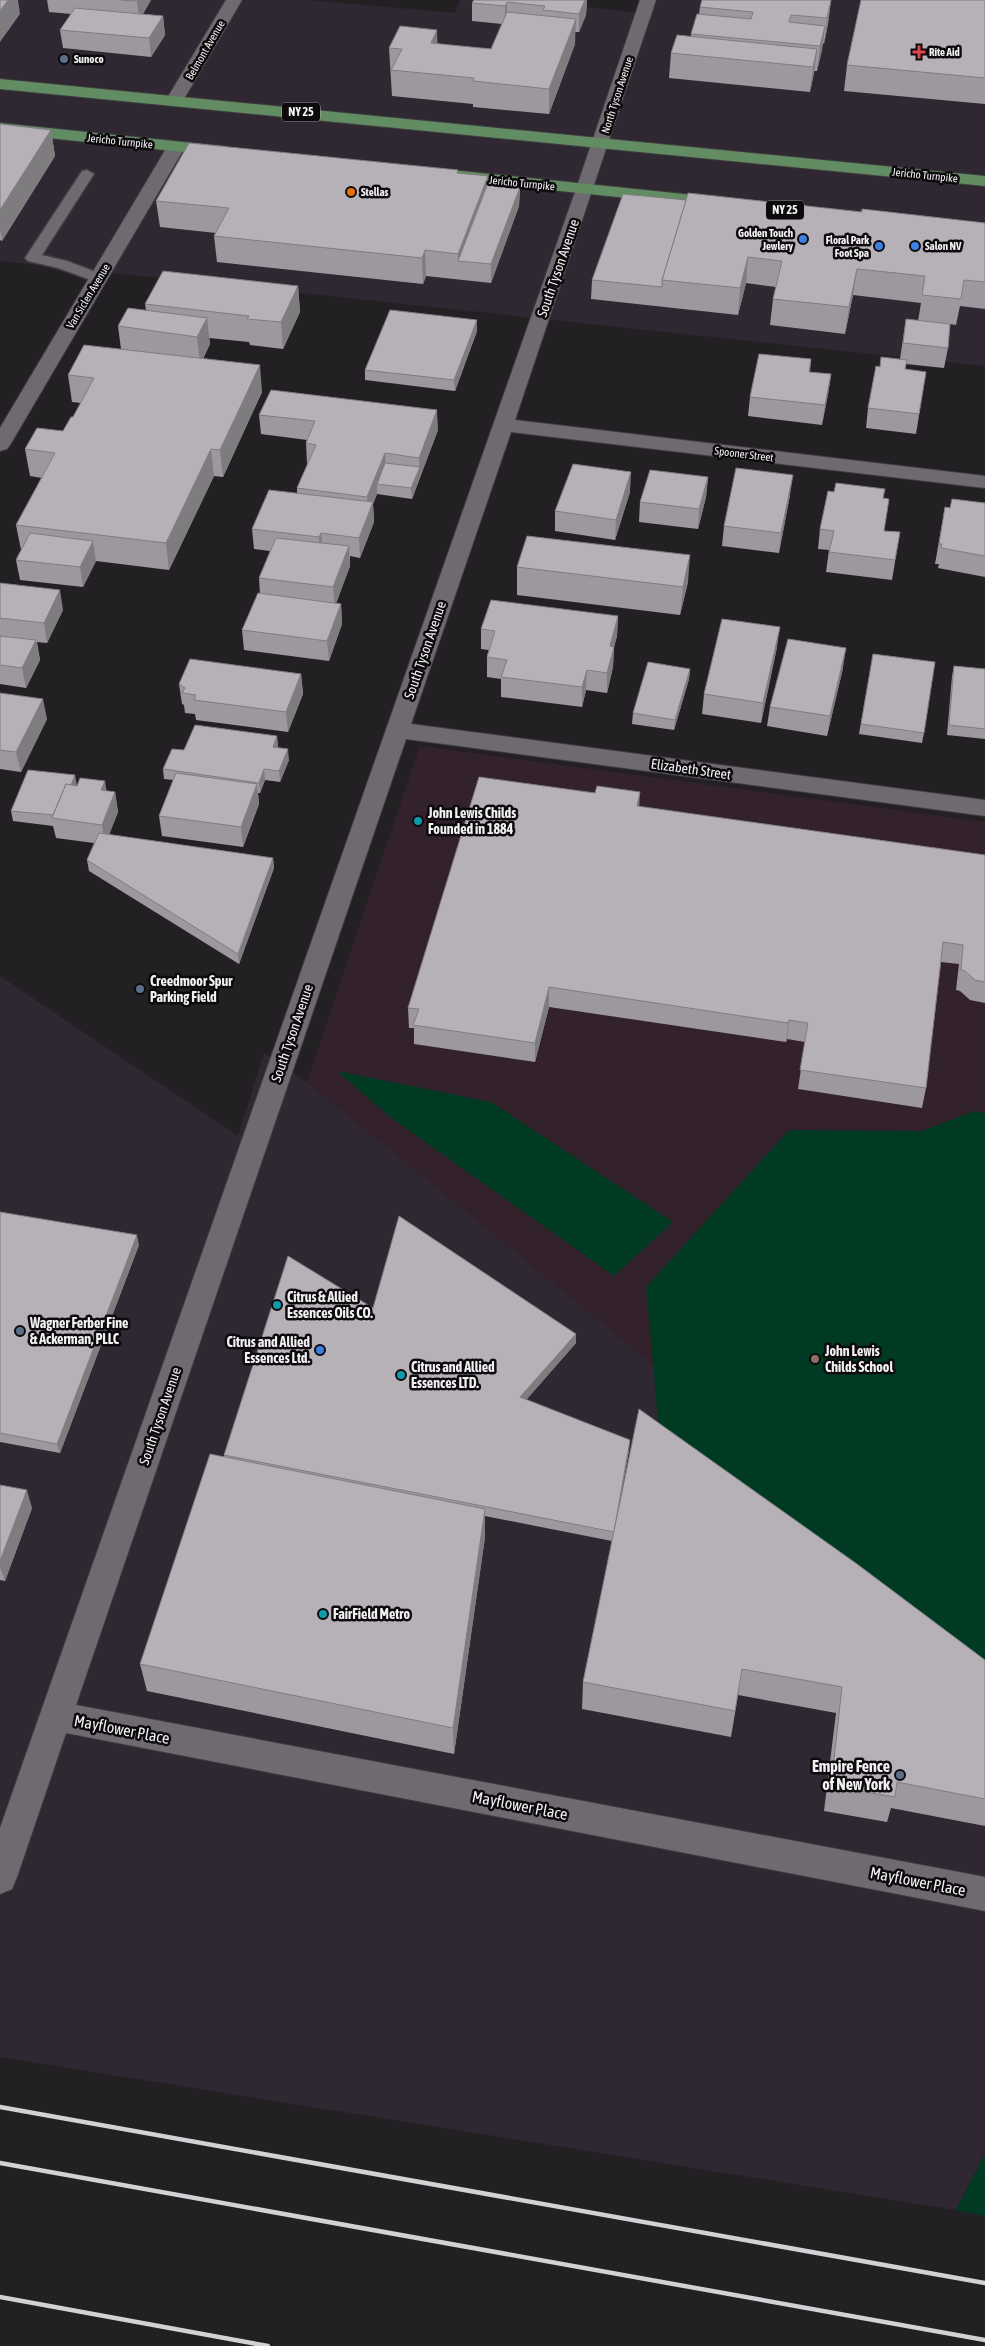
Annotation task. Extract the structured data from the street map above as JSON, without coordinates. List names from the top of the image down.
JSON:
{
  "streets": {
    "main road": ["NY 25", "Jericho Turnpike"],
    "street": [
      "Belmont Avenue",
      "North Tyson Avenue",
      "South Tyson Avenue",
      "Van Siclen Avenue",
      "Spooner Street",
      "Elizabeth Street",
      "Mayflower Place"
    ]
  },
  "crossings": [
    ["Belmont Avenue", "Jericho Turnpike"],
    ["North Tyson Avenue", "Jericho Turnpike"],
    ["North Tyson Avenue", "South Tyson Avenue"],
    ["Jericho Turnpike", "South Tyson Avenue"],
    ["Jericho Turnpike", "Van Siclen Avenue"],
    ["South Tyson Avenue", "Spooner Street"],
    ["South Tyson Avenue", "Elizabeth Street"],
    ["South Tyson Avenue", "Mayflower Place"]
  ],
  "places": {
    "health": ["Rite Aid"],
    "other": [
      "Sunoco",
      "Stellas",
      "Golden Touch Jewlery",
      "Floral Park Foot Spa",
      "Salon NV",
      "John Lewis Childs Founded in 1884",
      "Creedmoor Spur Parking Field",
      "Citrus & Allied Essences Oils CO.",
      "Wagner Ferber Fine & Ackerman, PLLC",
      "Citrus and Allied Essences Ltd.",
      "John Lewis Childs School",
      "Citrus and Allied Essences LTD.",
      "FairField Metro",
      "Empire Fence of New York"
    ]
  }
}
